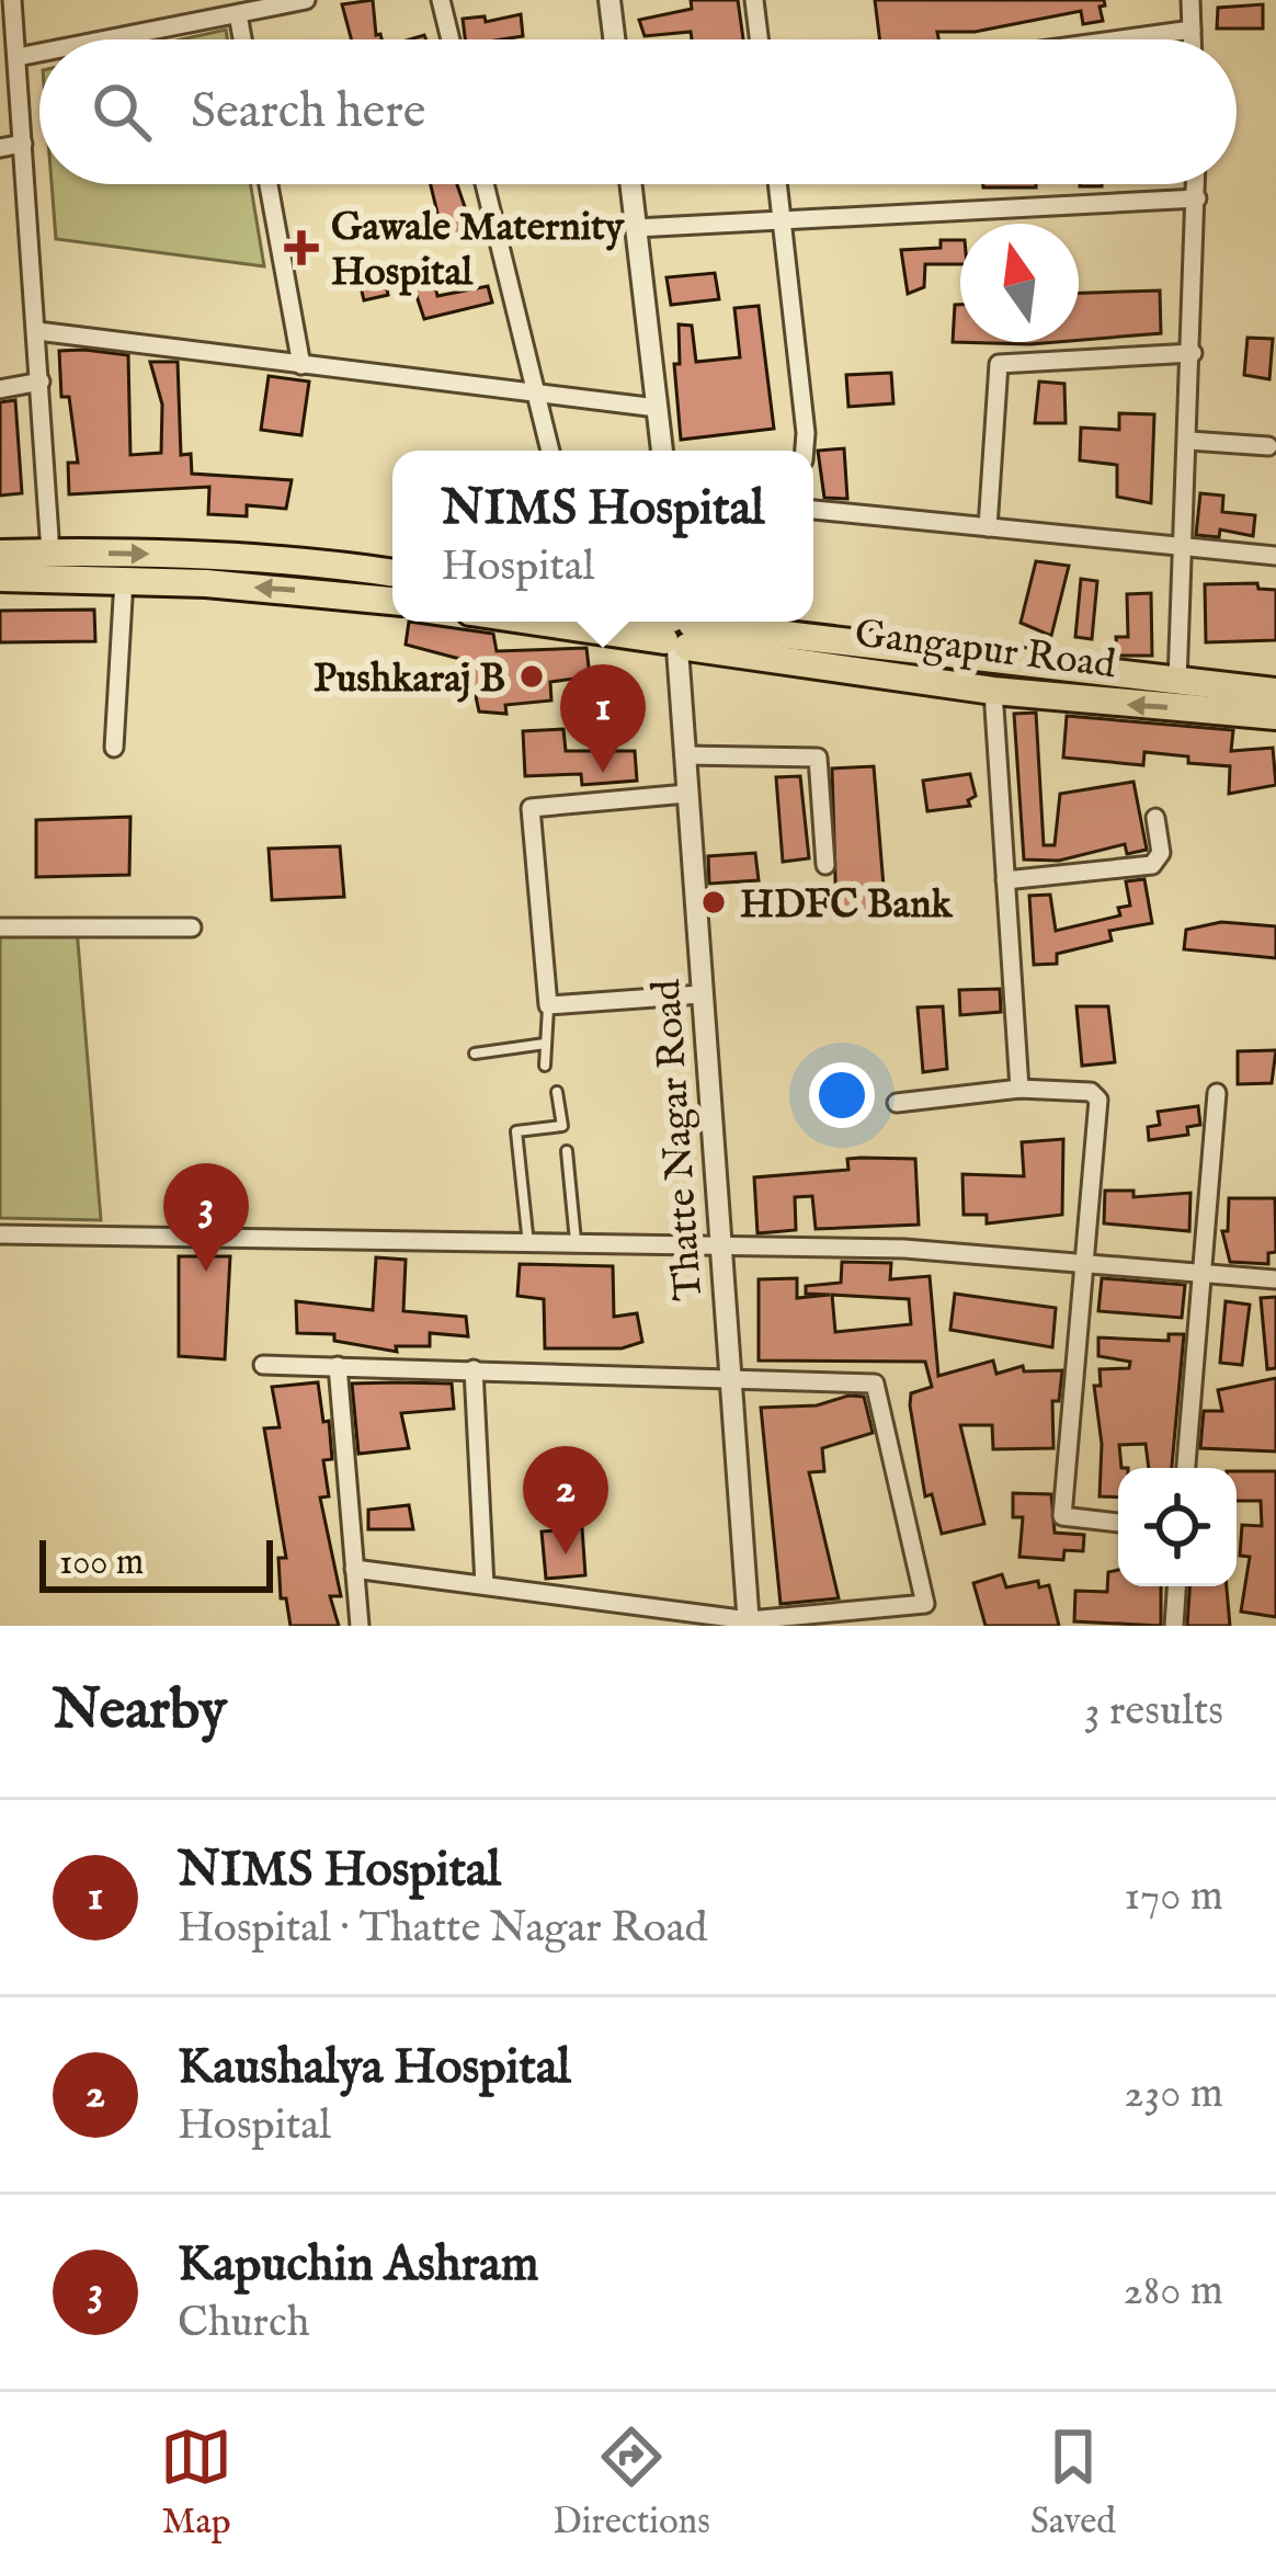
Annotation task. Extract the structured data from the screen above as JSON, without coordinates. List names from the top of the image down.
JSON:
{
  "streets": {
    "main road": ["Gangapur Road"],
    "street": ["Thatte Nagar Road"]
  },
  "crossings": [
    ["Gangapur Road", "Thatte Nagar Road"]
  ],
  "places": {
    "health": ["Gawale Maternity Hospital"],
    "other": ["Pushkaraj B", "HDFC Bank"]
  },
  "scale_bar": "100 m",
  "north": "top",
  "page": {
    "search": "Search here",
    "popup": ["NIMS Hospital", "Hospital"],
    "pins": ["1", "3", "2"],
    "scale": "100 m",
    "heading": ["Nearby", "3 results"],
    "list": [
      {
        "mark": "1",
        "name": "NIMS Hospital",
        "note": "Hospital · Thatte Nagar Road",
        "value": "170 m"
      },
      {
        "mark": "2",
        "name": "Kaushalya Hospital",
        "note": "Hospital",
        "value": "230 m"
      },
      {
        "mark": "3",
        "name": "Kapuchin Ashram",
        "note": "Church",
        "value": "280 m"
      }
    ],
    "nav": ["Map", "Directions", "Saved"]
  }
}
